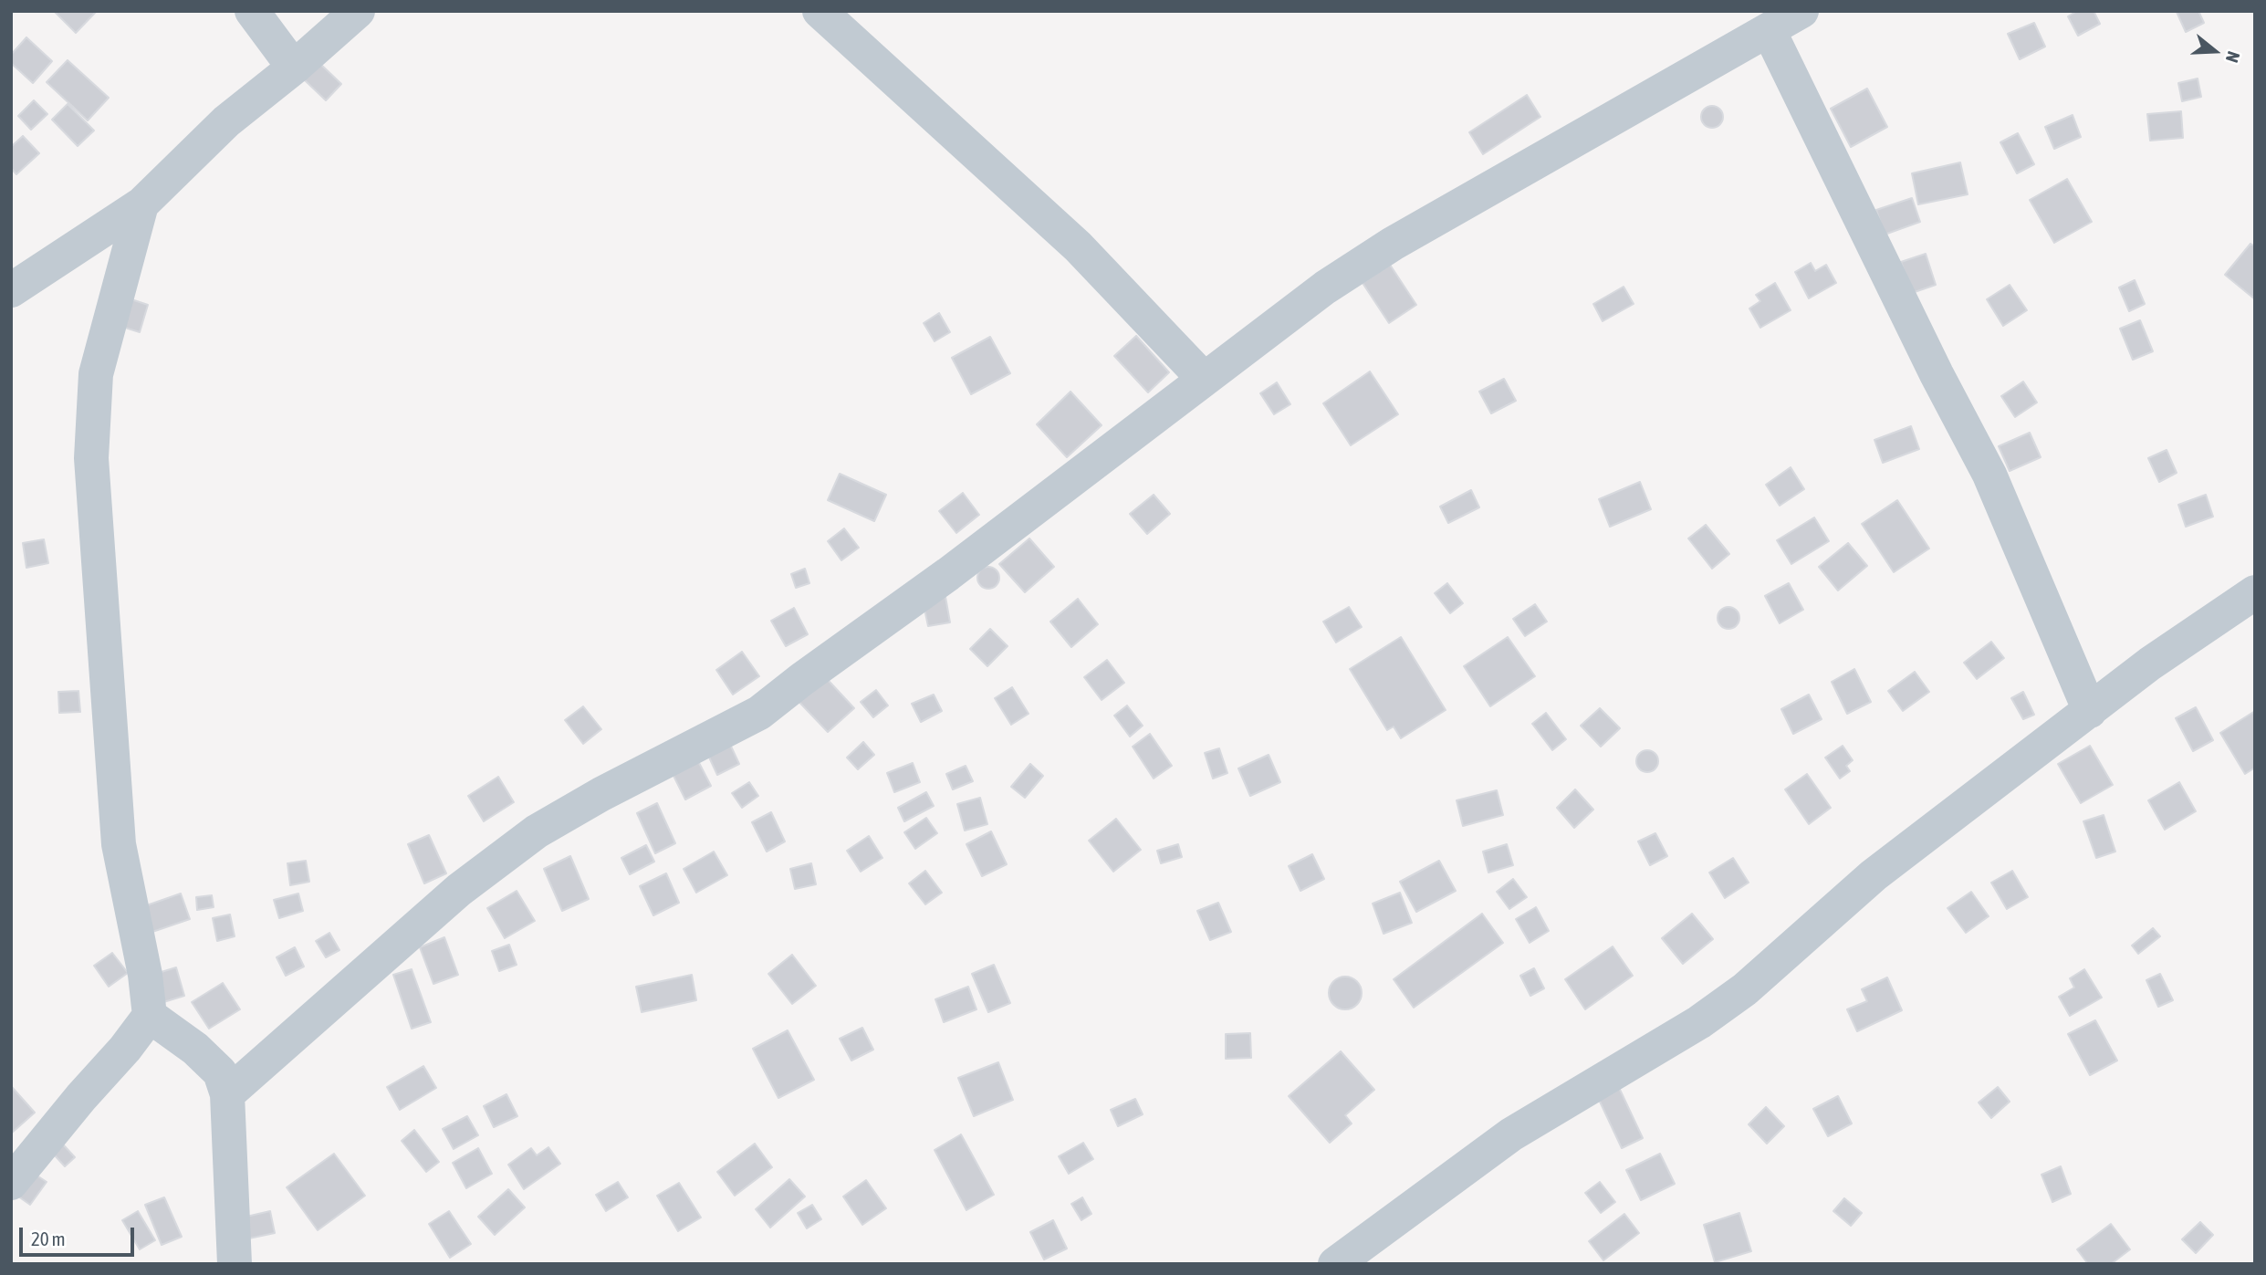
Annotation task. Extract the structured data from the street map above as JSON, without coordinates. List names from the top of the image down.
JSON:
{
  "scale_bar": "20 m",
  "north": "right"
}
